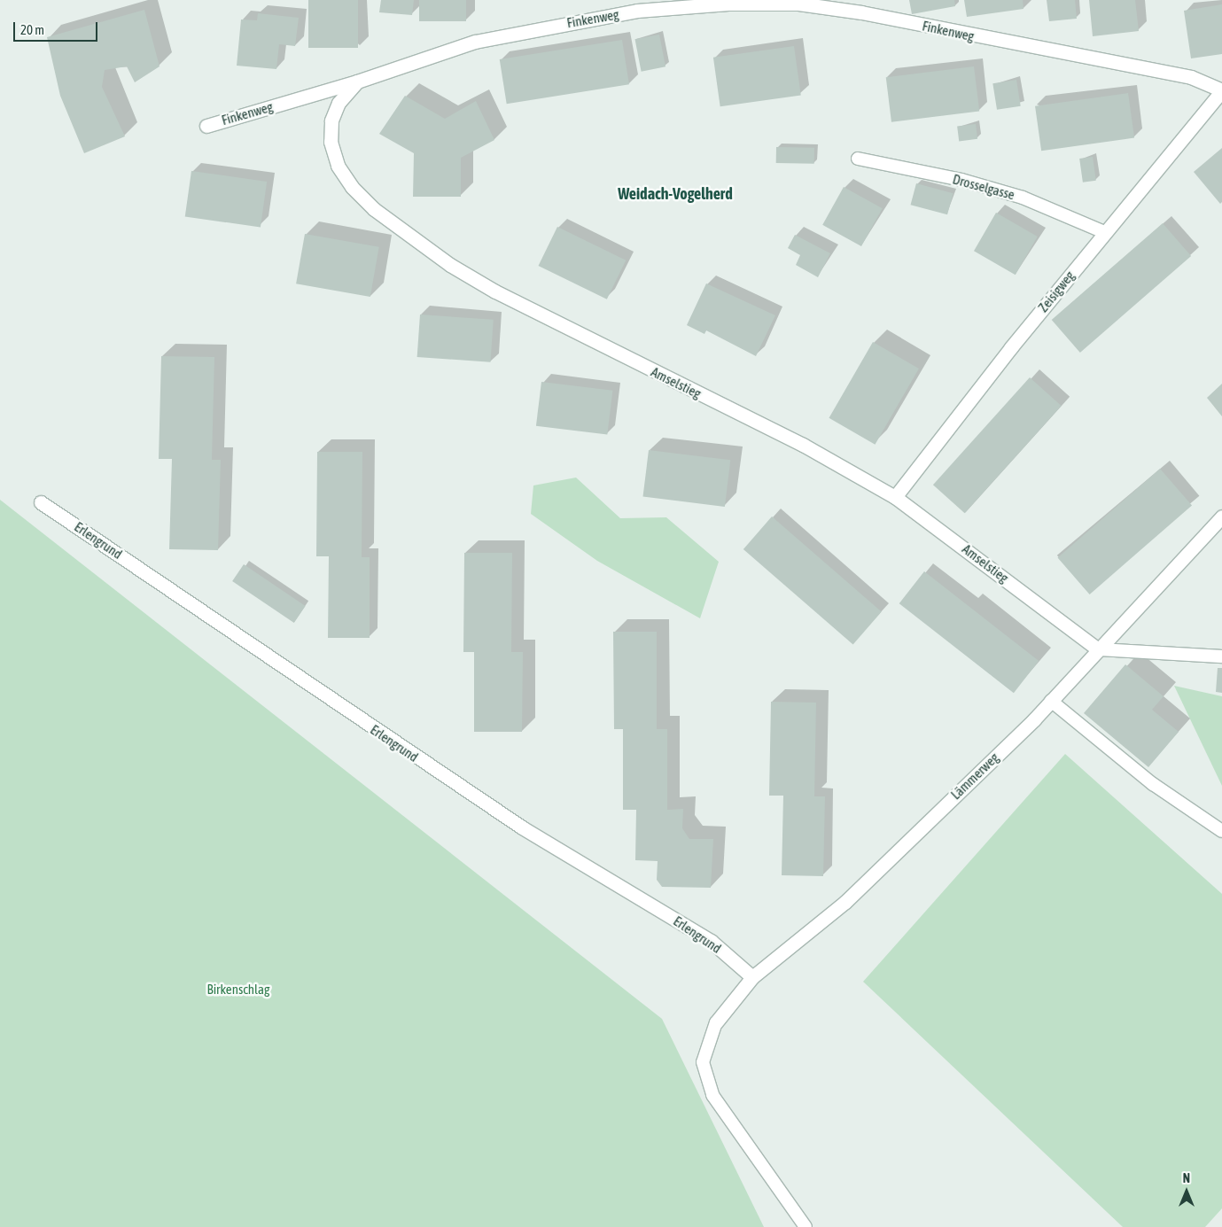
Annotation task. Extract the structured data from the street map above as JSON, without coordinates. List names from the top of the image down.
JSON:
{
  "streets": {
    "street": [
      "Finkenweg",
      "Zeisigweg",
      "Amselstieg",
      "Erlengrund",
      "Lämmerweg"
    ],
    "lane": ["Drosselgasse"]
  },
  "crossings": [
    ["Finkenweg", "Zeisigweg"],
    ["Finkenweg", "Amselstieg"],
    ["Drosselgasse", "Zeisigweg"],
    ["Zeisigweg", "Amselstieg"],
    ["Amselstieg", "Lämmerweg"],
    ["Erlengrund", "Lämmerweg"]
  ],
  "districts": ["Weidach-Vogelherd"],
  "parks": ["Birkenschlag"],
  "scale_bar": "20 m",
  "north": "top"
}
